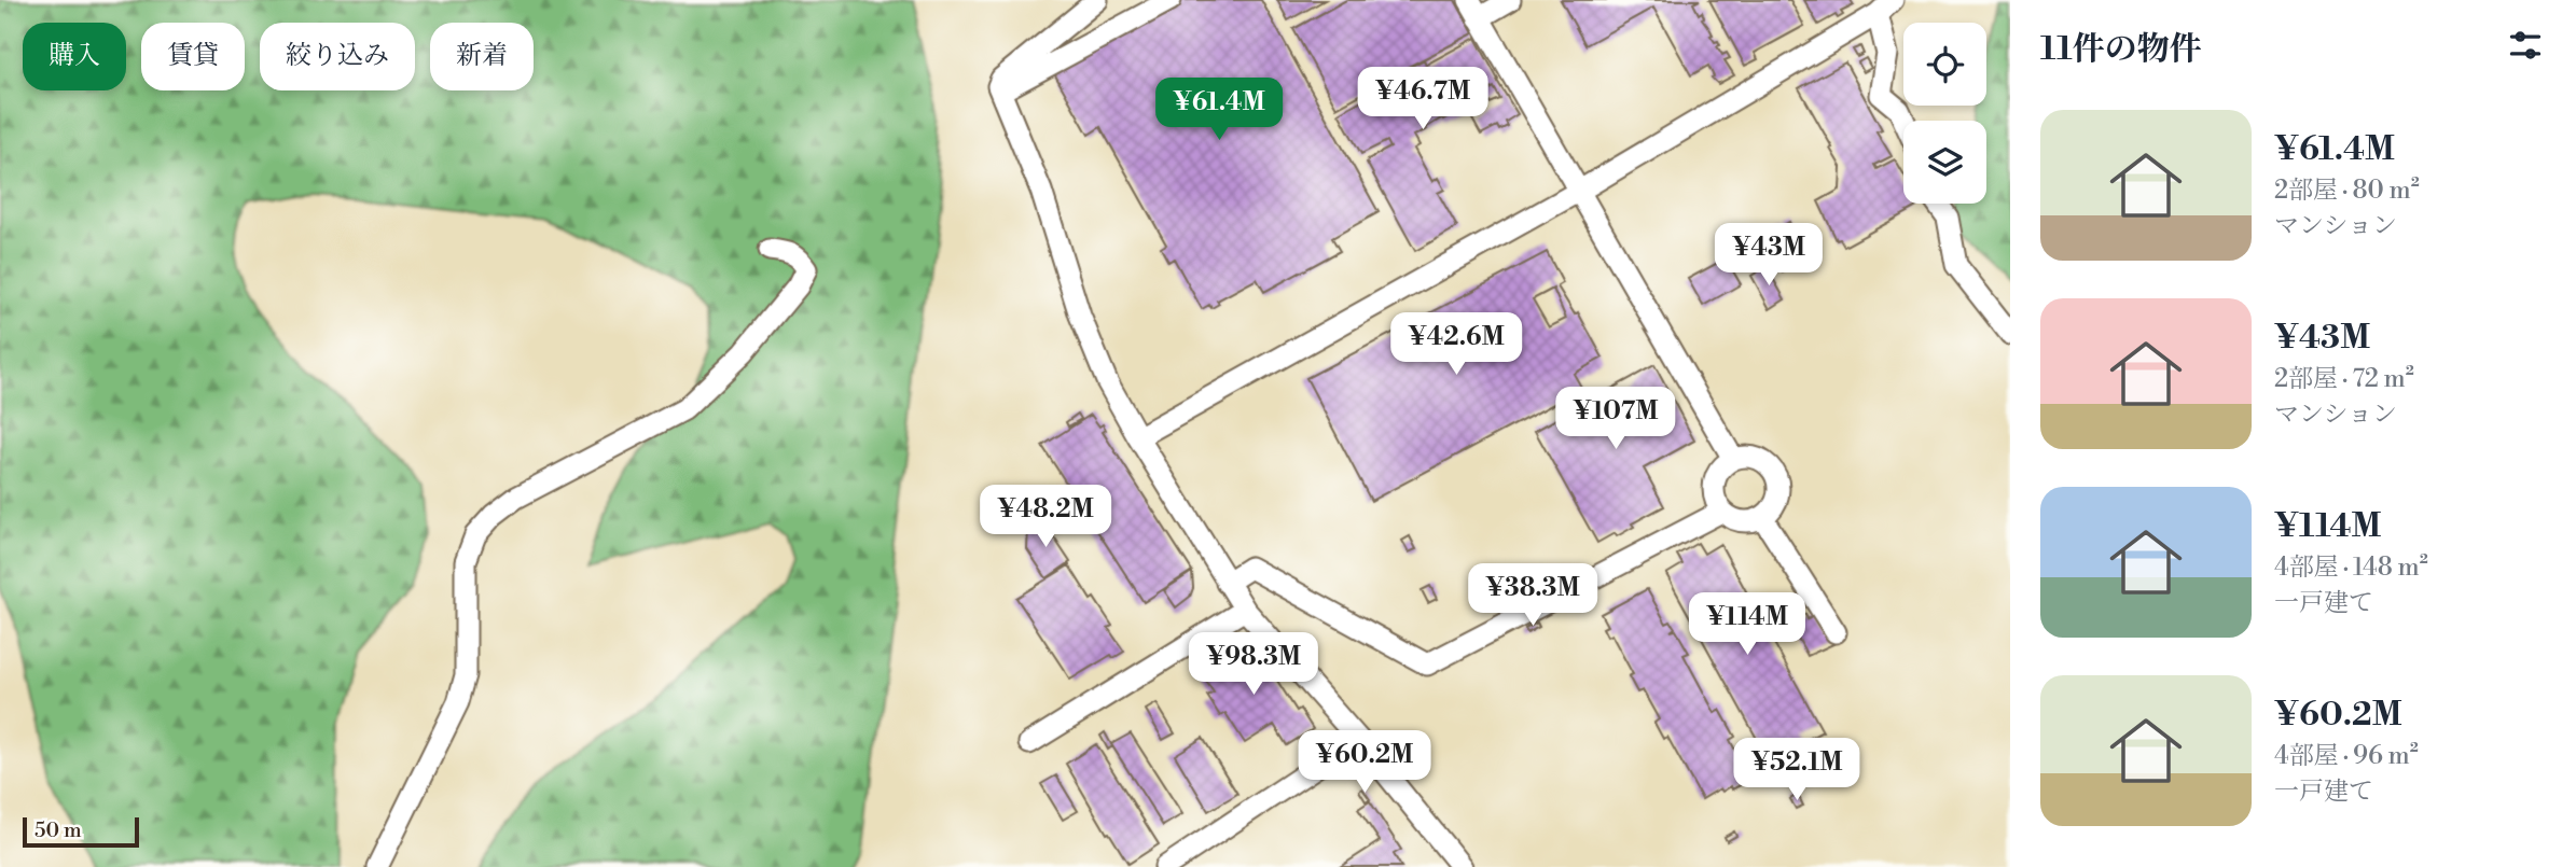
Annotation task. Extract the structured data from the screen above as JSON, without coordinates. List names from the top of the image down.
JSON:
{
  "scale_bar": "50 m",
  "page": {
    "heading": "11件の物件",
    "chip": [
      "購入",
      "賃貸",
      "絞り込み",
      "新着"
    ],
    "price": [
      "¥46.7M",
      "¥61.4M",
      "¥43M",
      "¥42.6M",
      "¥107M",
      "¥48.2M",
      "¥38.3M",
      "¥114M",
      "¥98.3M",
      "¥60.2M",
      "¥52.1M"
    ],
    "list": [
      {
        "name": "¥61.4M",
        "note": "2部屋 · 80 m² · マンション"
      },
      {
        "name": "¥43M",
        "note": "2部屋 · 72 m² · マンション"
      },
      {
        "name": "¥114M",
        "note": "4部屋 · 148 m² · 一戸建て"
      },
      {
        "name": "¥60.2M",
        "note": "4部屋 · 96 m² · 一戸建て"
      }
    ],
    "scale": "50 m"
  }
}
